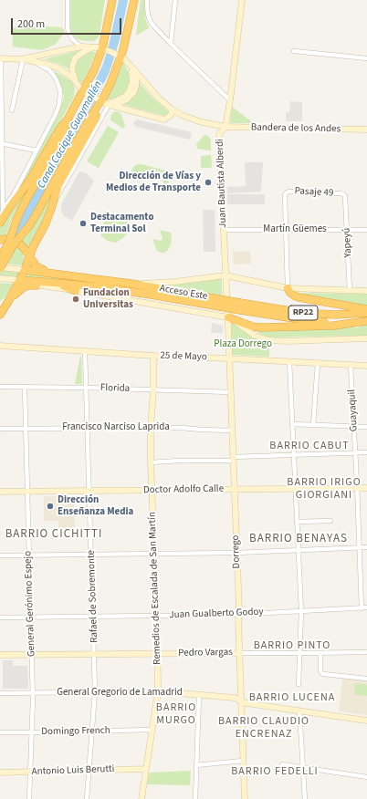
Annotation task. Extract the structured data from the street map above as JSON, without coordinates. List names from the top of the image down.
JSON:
{
  "streets": {
    "highway": ["Acceso Este", "RP22"],
    "main road": [
      "Bandera de los Andes",
      "Juan Bautista Alberdi",
      "25 de Mayo",
      "Doctor Adolfo Calle",
      "Dorrego",
      "Remedios de Escalada de San Martín",
      "Pedro Vargas",
      "General Gregorio de Lamadrid",
      "Antonio Luis Berutti"
    ],
    "street": [
      "Pasaje 49",
      "Martín Güemes",
      "Yapeyú",
      "Florida",
      "Guayaquil",
      "Francisco Narciso Laprida",
      "Rafael de Sobremonte",
      "General Gerónimo Espejo",
      "Juan Gualberto Godoy",
      "Domingo French"
    ]
  },
  "crossings": [
    ["Bandera de los Andes", "Juan Bautista Alberdi"],
    ["Juan Bautista Alberdi", "Martín Güemes"],
    ["Juan Bautista Alberdi", "Dorrego"],
    ["Pasaje 49", "Martín Güemes"],
    ["Pasaje 49", "Yapeyú"],
    ["Martín Güemes", "Yapeyú"],
    ["25 de Mayo", "Guayaquil"],
    ["25 de Mayo", "Dorrego"],
    ["25 de Mayo", "Remedios de Escalada de San Martín"],
    ["25 de Mayo", "Rafael de Sobremonte"],
    ["Florida", "Dorrego"],
    ["Florida", "Remedios de Escalada de San Martín"],
    ["Florida", "Rafael de Sobremonte"],
    ["Florida", "General Gerónimo Espejo"],
    ["Guayaquil", "Doctor Adolfo Calle"],
    ["Guayaquil", "Juan Gualberto Godoy"],
    ["Francisco Narciso Laprida", "Dorrego"],
    ["Francisco Narciso Laprida", "Remedios de Escalada de San Martín"],
    ["Francisco Narciso Laprida", "Rafael de Sobremonte"],
    ["Francisco Narciso Laprida", "General Gerónimo Espejo"],
    ["Doctor Adolfo Calle", "Dorrego"],
    ["Doctor Adolfo Calle", "Remedios de Escalada de San Martín"],
    ["Doctor Adolfo Calle", "Rafael de Sobremonte"],
    ["Doctor Adolfo Calle", "General Gerónimo Espejo"],
    ["Dorrego", "Juan Gualberto Godoy"],
    ["Dorrego", "Pedro Vargas"],
    ["Dorrego", "General Gregorio de Lamadrid"],
    ["Remedios de Escalada de San Martín", "Juan Gualberto Godoy"],
    ["Remedios de Escalada de San Martín", "Pedro Vargas"],
    ["Remedios de Escalada de San Martín", "General Gregorio de Lamadrid"],
    ["Remedios de Escalada de San Martín", "Domingo French"],
    ["Remedios de Escalada de San Martín", "Antonio Luis Berutti"],
    ["Rafael de Sobremonte", "Juan Gualberto Godoy"],
    ["Rafael de Sobremonte", "Pedro Vargas"],
    ["Rafael de Sobremonte", "General Gregorio de Lamadrid"],
    ["Rafael de Sobremonte", "Domingo French"],
    ["Rafael de Sobremonte", "Antonio Luis Berutti"],
    ["General Gerónimo Espejo", "Juan Gualberto Godoy"],
    ["General Gerónimo Espejo", "Pedro Vargas"],
    ["General Gerónimo Espejo", "General Gregorio de Lamadrid"],
    ["General Gerónimo Espejo", "Domingo French"],
    ["General Gerónimo Espejo", "Antonio Luis Berutti"]
  ],
  "districts": [
    "BARRIO CABUT",
    "BARRIO IRIGO GIORGIANI",
    "BARRIO CICHITTI",
    "BARRIO BENAYAS",
    "BARRIO PINTO",
    "BARRIO LUCENA",
    "BARRIO MURGO",
    "BARRIO CLAUDIO ENCRENAZ",
    "BARRIO FEDELLI"
  ],
  "water": ["Canal Cacique Guaymallén"],
  "parks": ["Plaza Dorrego"],
  "places": [
    "Dirección de Vías y Medios de Transporte",
    "Destacamento Terminal Sol",
    "Fundacion Universitas",
    "Dirección Enseñanza Media"
  ],
  "scale_bar": "200 m"
}
